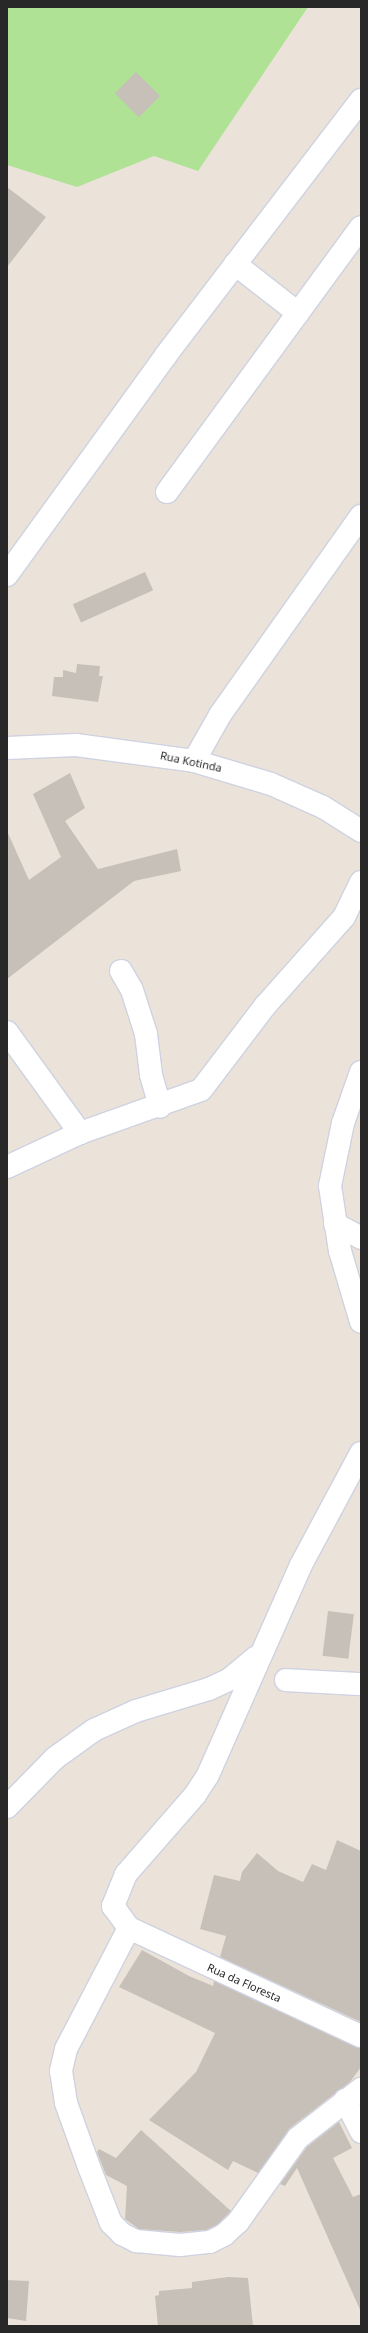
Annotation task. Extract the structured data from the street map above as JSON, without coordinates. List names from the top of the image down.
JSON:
{
  "streets": {
    "street": ["Rua Kotinda", "Rua da Floresta"]
  }
}
